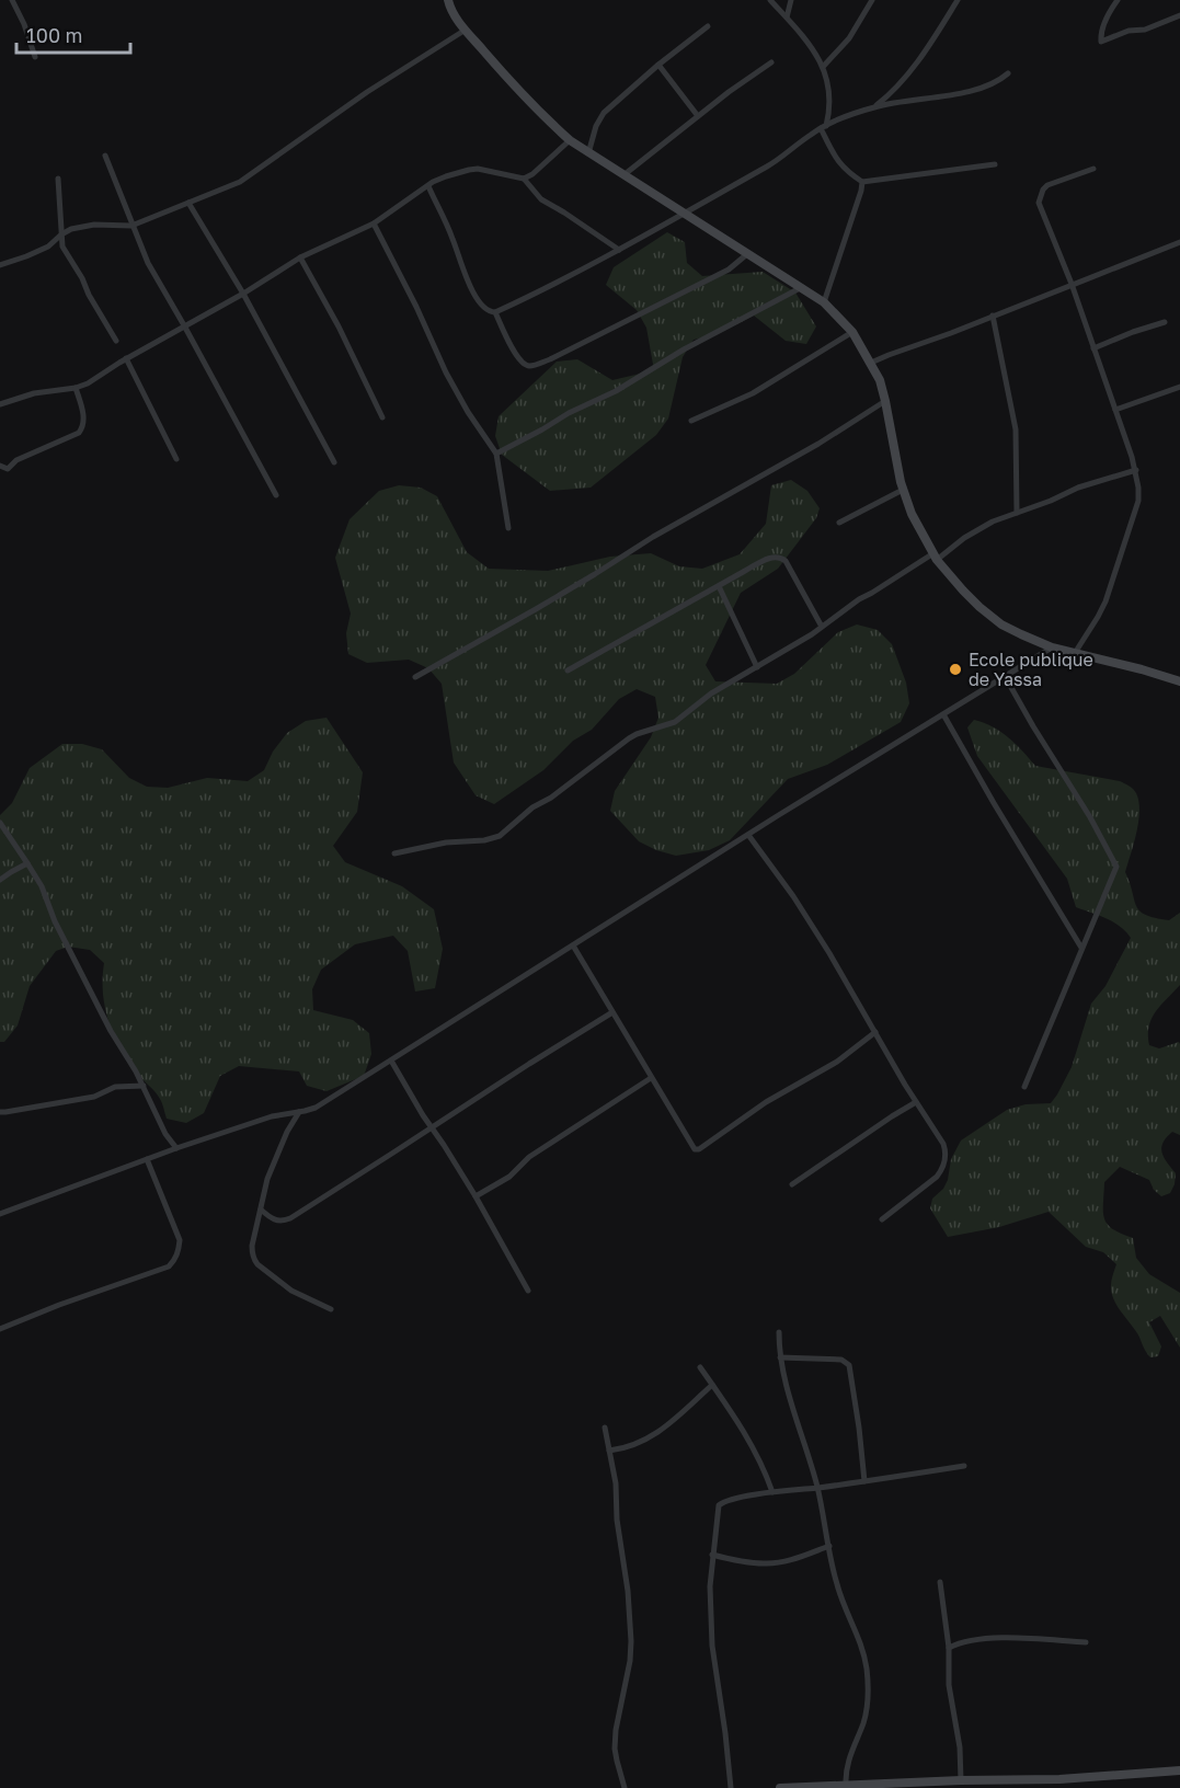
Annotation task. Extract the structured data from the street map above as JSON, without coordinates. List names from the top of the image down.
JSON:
{
  "places": ["Ecole publique de Yassa"],
  "scale_bar": "100 m"
}
